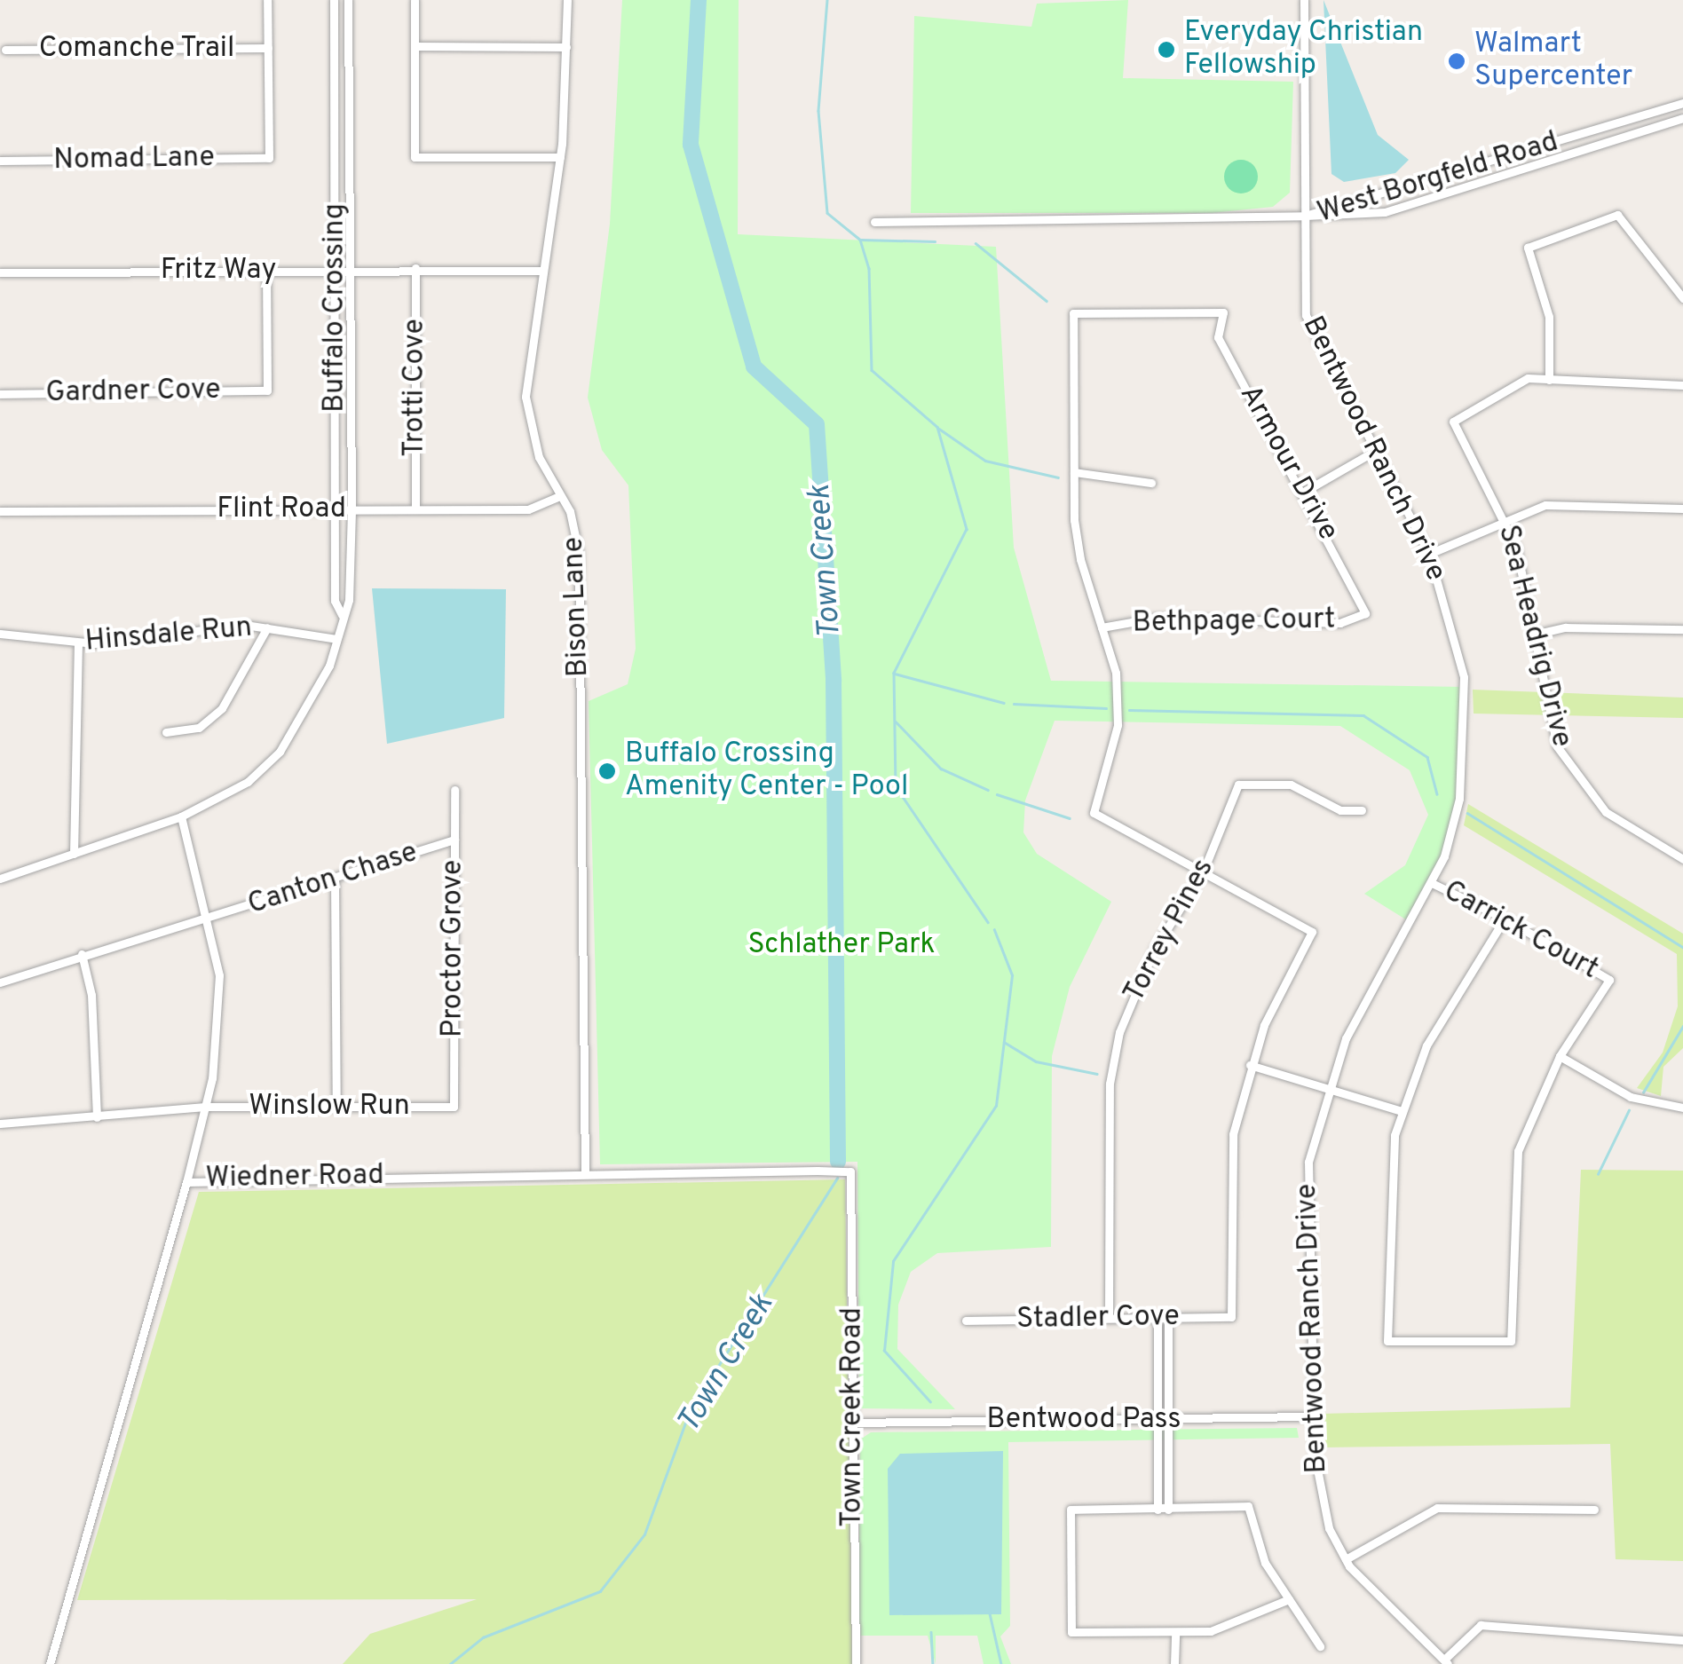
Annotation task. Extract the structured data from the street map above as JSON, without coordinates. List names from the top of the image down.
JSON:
{
  "streets": {
    "street": [
      "Comanche Trail",
      "Nomad Lane",
      "West Borgfeld Road",
      "Fritz Way",
      "Buffalo Crossing",
      "Trotti Cove",
      "Gardner Cove",
      "Bentwood Ranch Drive",
      "Armour Drive",
      "Flint Road",
      "Bison Lane",
      "Bethpage Court",
      "Hinsdale Run",
      "Sea Headrig Drive",
      "Canton Chase",
      "Torrey Pines",
      "Carrick Court",
      "Proctor Grove",
      "Winslow Run",
      "Wiedner Road",
      "Stadler Cove",
      "Town Creek Road",
      "Bentwood Pass"
    ]
  },
  "crossings": [
    ["Comanche Trail", "Nomad Lane"],
    ["West Borgfeld Road", "Bentwood Ranch Drive"],
    ["Fritz Way", "Buffalo Crossing"],
    ["Fritz Way", "Trotti Cove"],
    ["Fritz Way", "Gardner Cove"],
    ["Fritz Way", "Bison Lane"],
    ["Buffalo Crossing", "Flint Road"],
    ["Buffalo Crossing", "Hinsdale Run"],
    ["Trotti Cove", "Flint Road"],
    ["Bentwood Ranch Drive", "Carrick Court"],
    ["Bentwood Ranch Drive", "Bentwood Pass"],
    ["Armour Drive", "Bethpage Court"],
    ["Flint Road", "Bison Lane"],
    ["Bison Lane", "Wiedner Road"],
    ["Canton Chase", "Proctor Grove"],
    ["Torrey Pines", "Stadler Cove"],
    ["Proctor Grove", "Winslow Run"],
    ["Wiedner Road", "Town Creek Road"],
    ["Town Creek Road", "Bentwood Pass"]
  ],
  "water": ["Town Creek"],
  "parks": ["Schlather Park"],
  "places": ["Everyday Christian Fellowship", "Walmart Supercenter", "Buffalo Crossing Amenity Center - Pool"]
}
